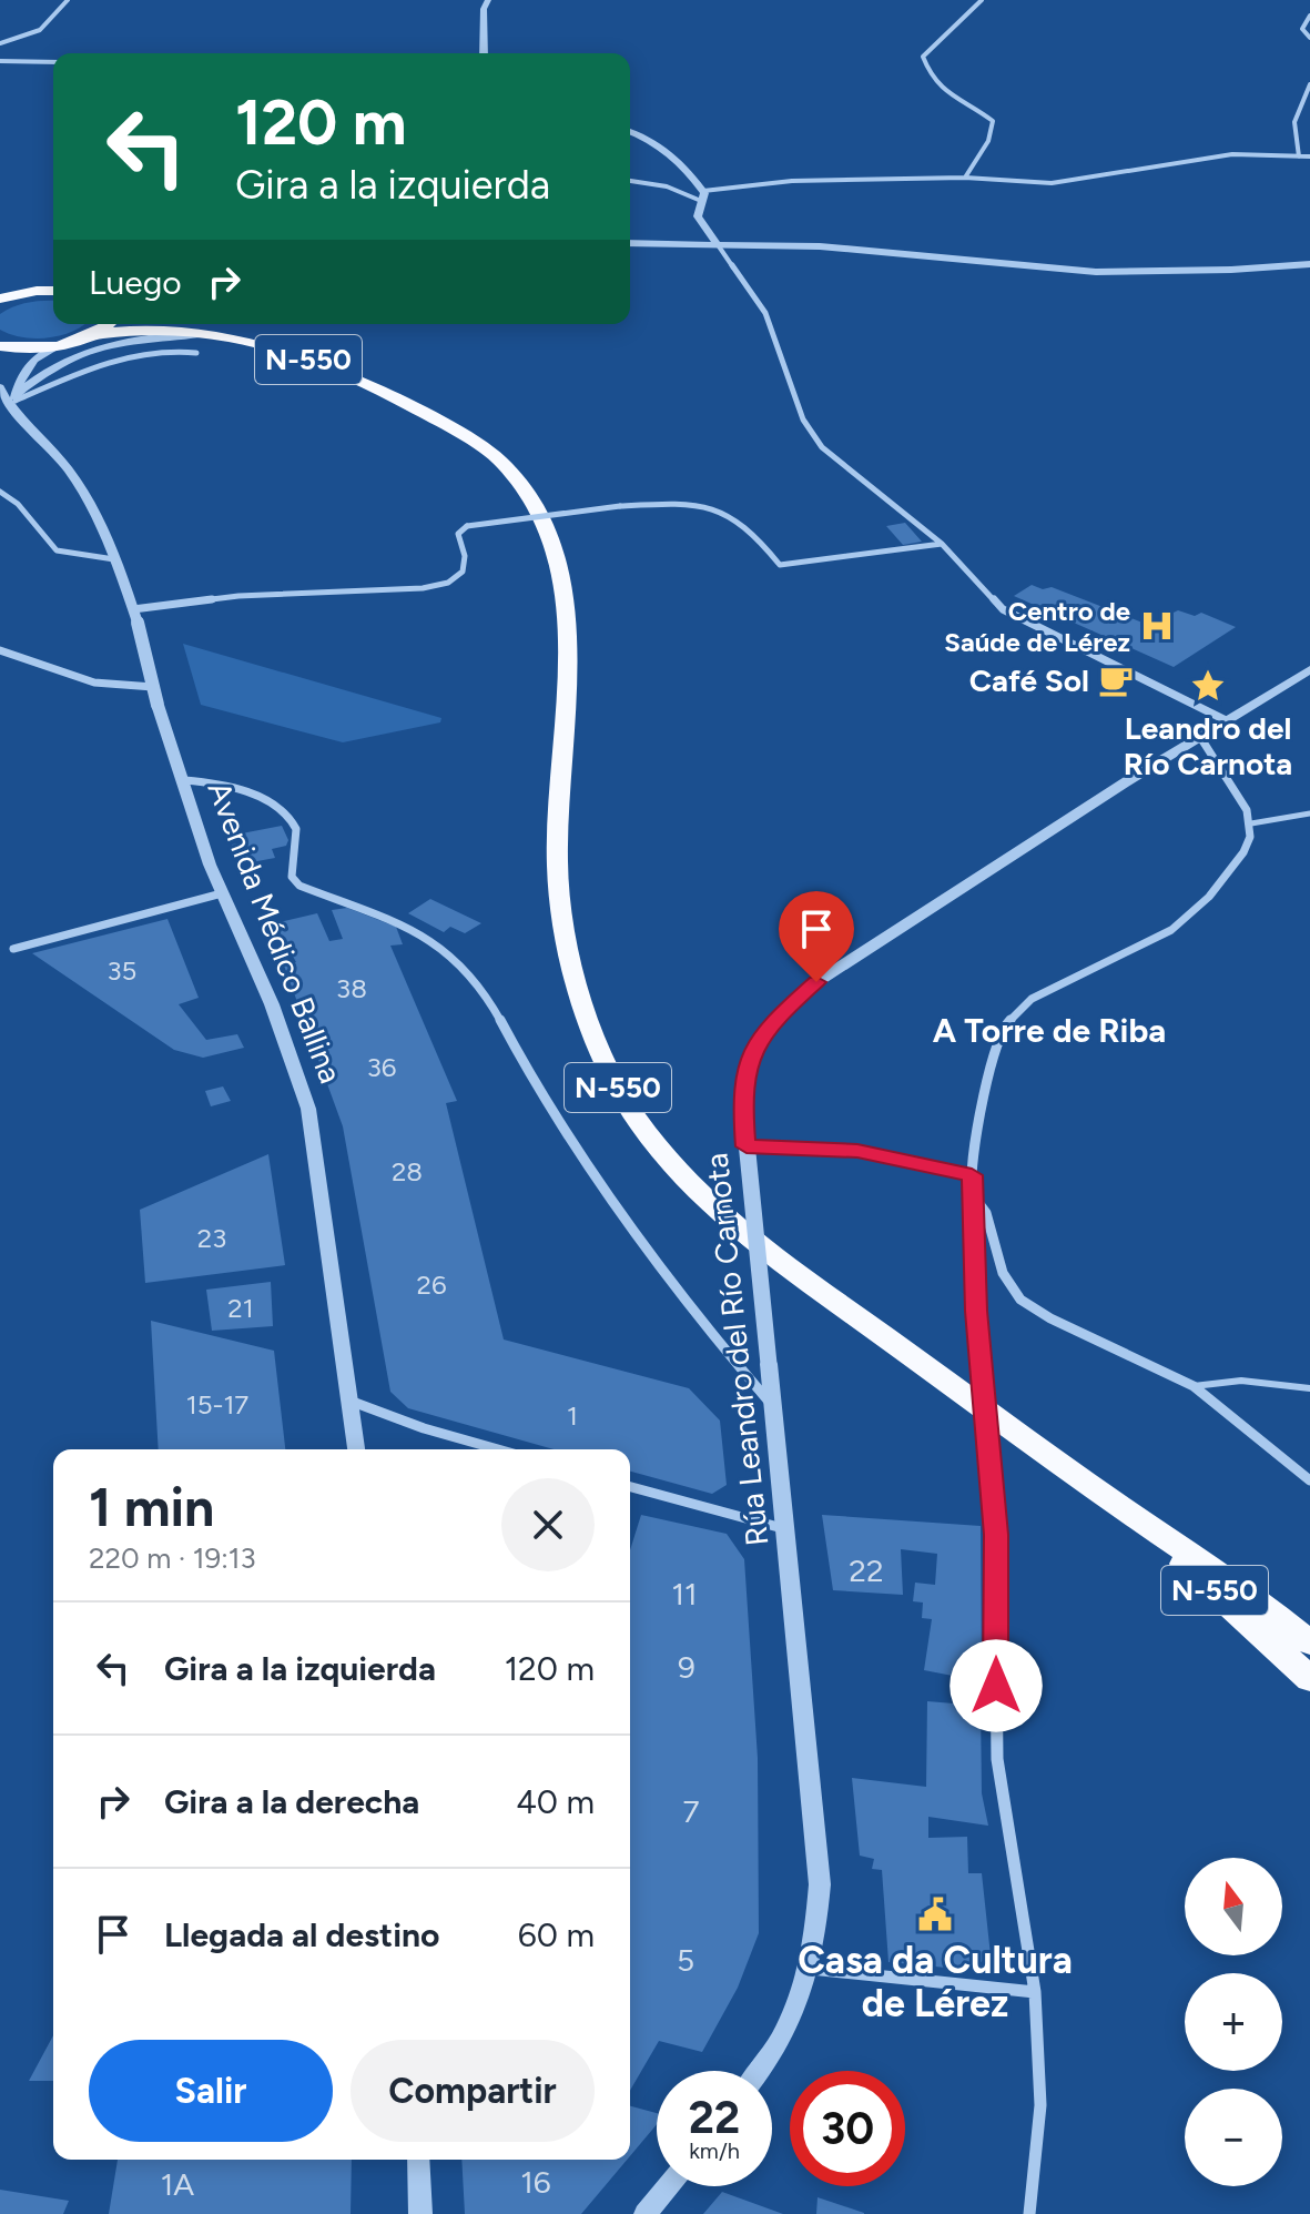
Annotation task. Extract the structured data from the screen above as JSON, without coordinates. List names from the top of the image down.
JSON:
{
  "streets": {
    "highway": ["N-550"],
    "street": ["Avenida Médico Ballina", "Rúa Leandro del Río Carnota"]
  },
  "districts": ["A Torre de Riba"],
  "places": {
    "hospital": ["Centro de Saúde de Lérez"],
    "cafe": ["Café Sol"],
    "place": ["Leandro del Río Carnota"],
    "public building": ["Casa da Cultura de Lérez"]
  },
  "house_numbers": [
    "35",
    "38",
    "36",
    "28",
    "23",
    "26",
    "21",
    "15-17",
    "1",
    "22",
    "11",
    "9",
    "7",
    "5",
    "16",
    "1A"
  ],
  "north": "top",
  "page": {
    "turn": ["120 m", "Gira a la izquierda"],
    "then": "Luego",
    "heading": ["1 min", "220 m · 19:13"],
    "list": [
      {
        "name": "Gira a la izquierda",
        "value": "120 m"
      },
      {
        "name": "Gira a la derecha",
        "value": "40 m"
      },
      {
        "name": "Llegada al destino",
        "value": "60 m"
      }
    ],
    "map_buttons": ["+", "−"],
    "buttons": ["Salir", "Compartir"],
    "speed": "22 km/h",
    "limit": "30"
  }
}
